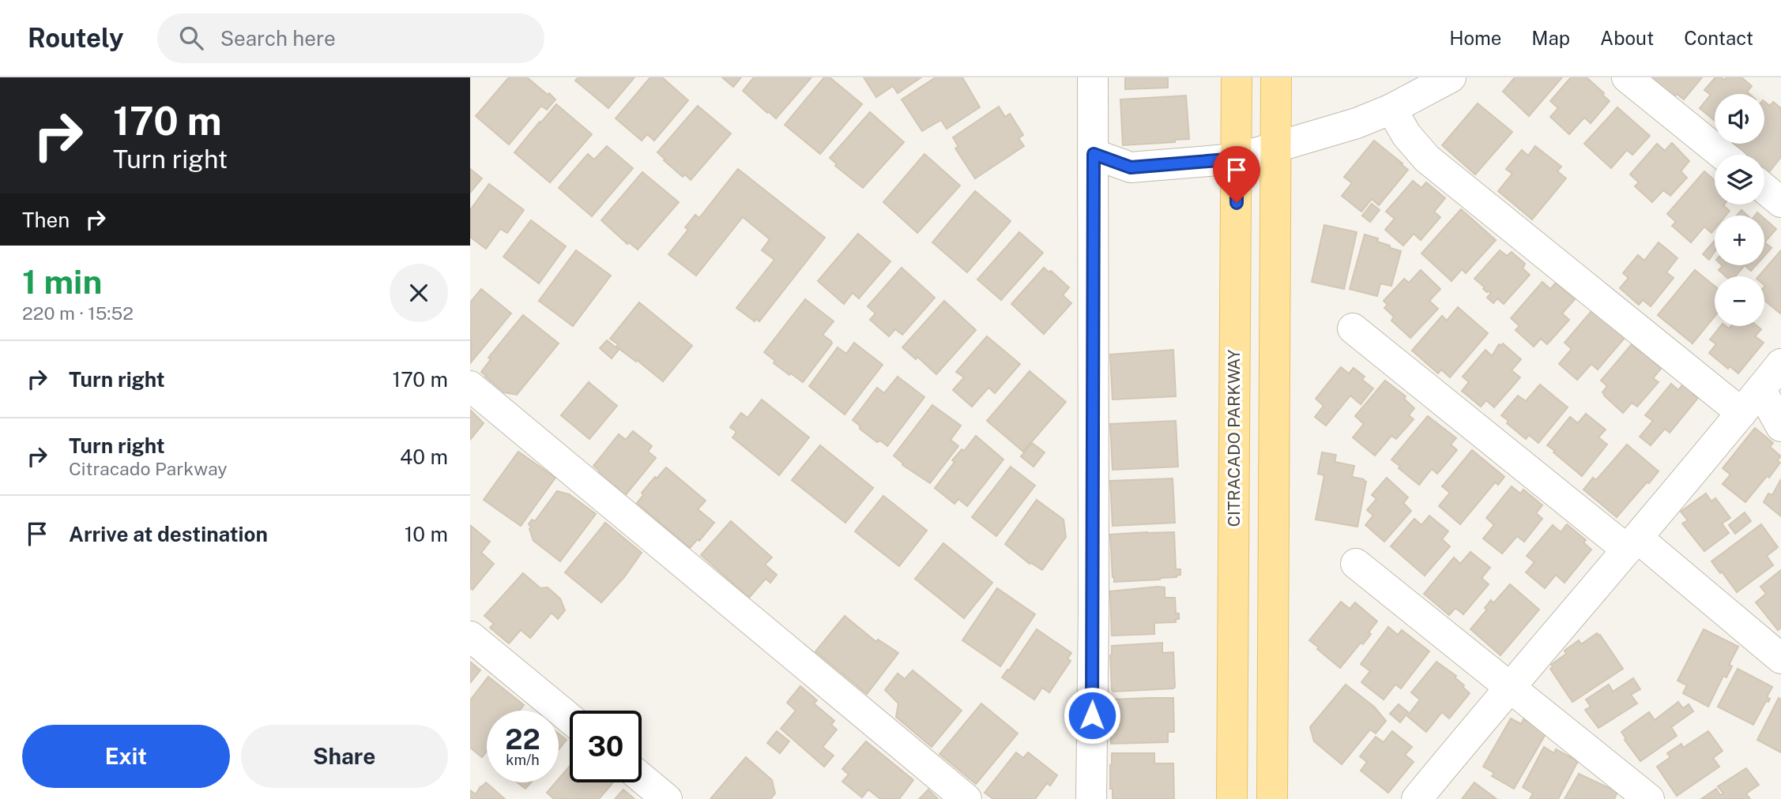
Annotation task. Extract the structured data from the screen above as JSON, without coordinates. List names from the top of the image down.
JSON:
{
  "streets": {
    "main road": ["CITRACADO PARKWAY"]
  },
  "page": {
    "header": "Routely",
    "search": "Search here",
    "nav": [
      "Home",
      "Map",
      "About",
      "Contact"
    ],
    "turn": ["170 m", "Turn right"],
    "map_buttons": ["+", "−"],
    "then": "Then",
    "heading": ["1 min", "220 m · 15:52"],
    "list": [
      {
        "name": "Turn right",
        "value": "170 m"
      },
      {
        "name": "Turn right",
        "note": "Citracado Parkway",
        "value": "40 m"
      },
      {
        "name": "Arrive at destination",
        "value": "10 m"
      }
    ],
    "speed": "22 km/h",
    "limit": "30",
    "buttons": ["Exit", "Share"]
  }
}
